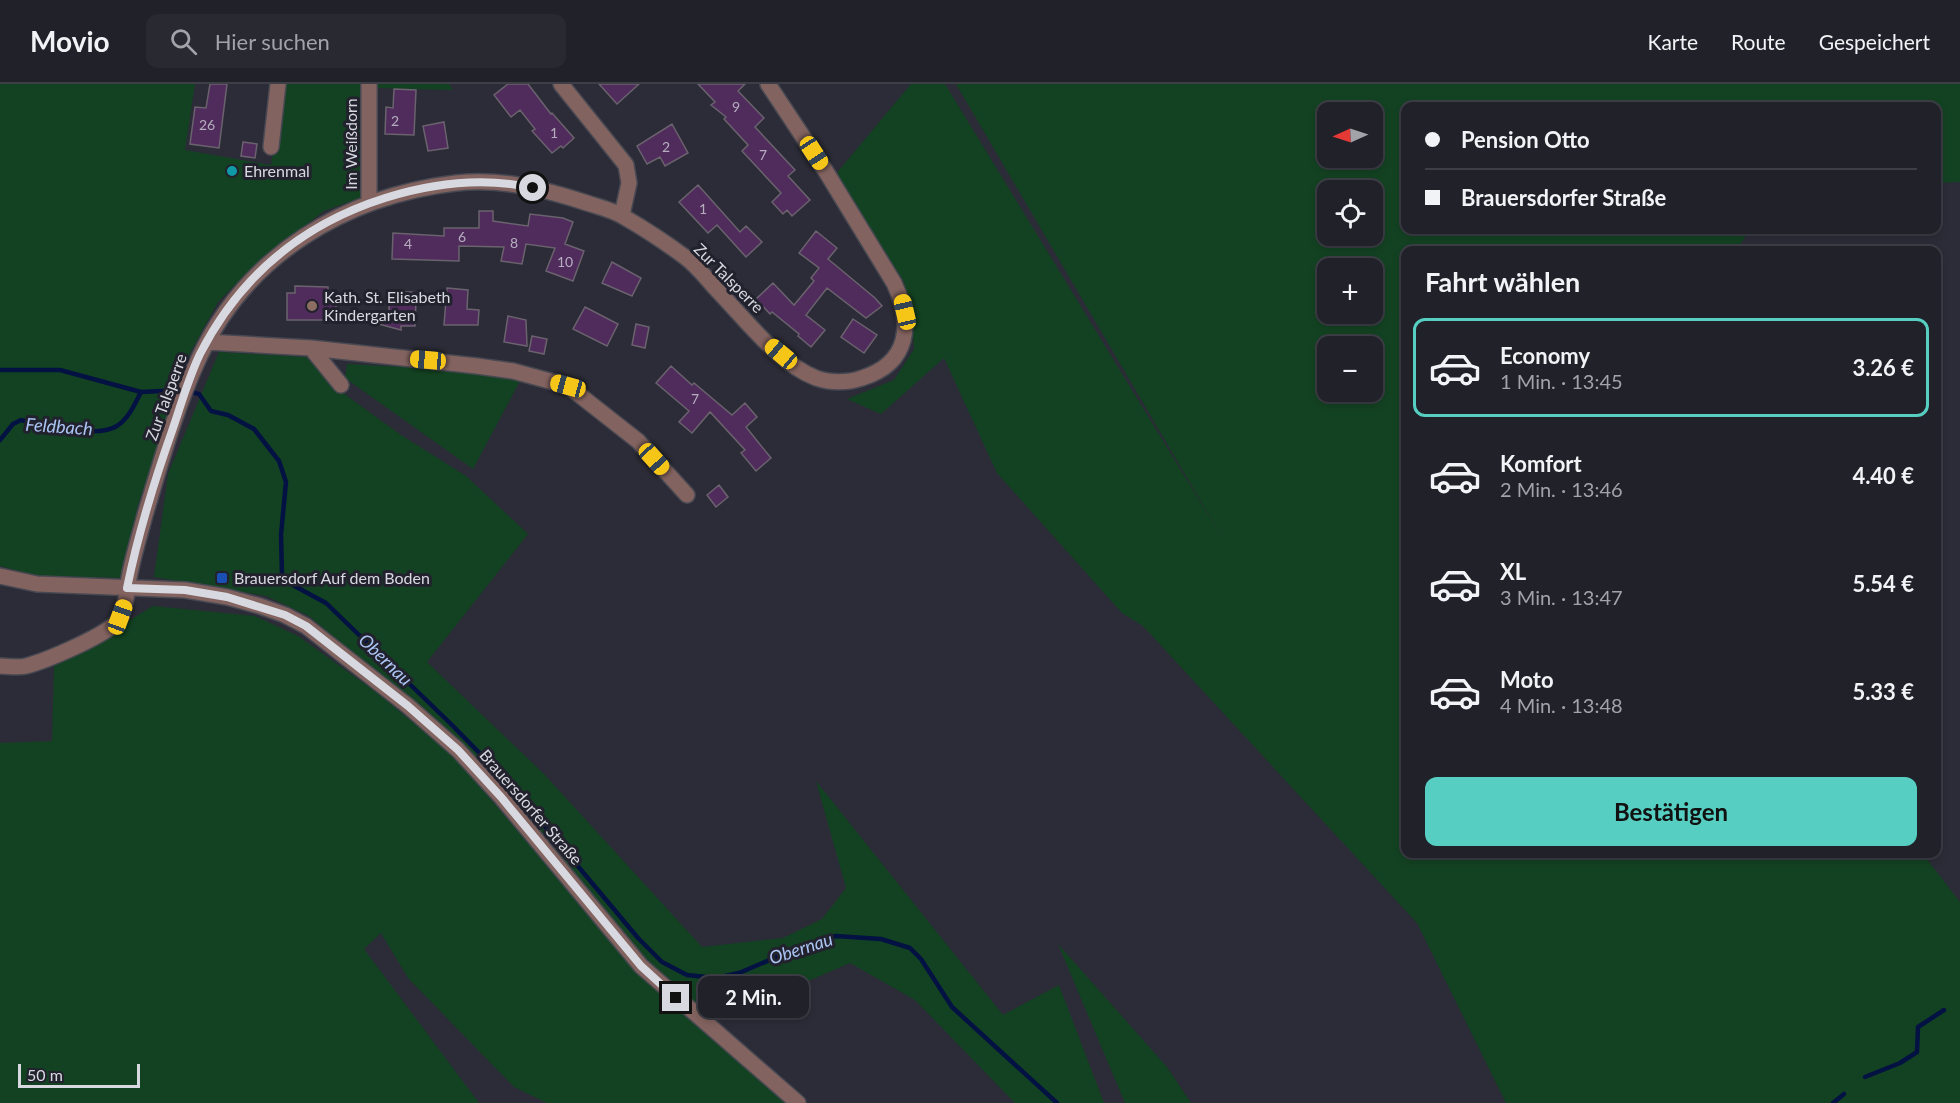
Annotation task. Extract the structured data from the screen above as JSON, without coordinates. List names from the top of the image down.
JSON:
{
  "streets": {
    "street": ["Im Weißdorn", "Zur Talsperre", "Brauersdorfer Straße"]
  },
  "crossings": [
    ["Im Weißdorn", "Zur Talsperre"],
    ["Zur Talsperre", "Brauersdorfer Straße"]
  ],
  "water": ["Feldbach", "Obernau"],
  "places": {
    "other": ["Ehrenmal", "Kath. St. Elisabeth Kindergarten"],
    "transit": ["Brauersdorf Auf dem Boden"]
  },
  "house_numbers": [
    "9",
    "2",
    "26",
    "1",
    "2",
    "7",
    "1",
    "6",
    "8",
    "4",
    "10",
    "7"
  ],
  "scale_bar": "50 m",
  "north": "left",
  "page": {
    "header": "Movio",
    "search": "Hier suchen",
    "nav": ["Karte", "Route", "Gespeichert"],
    "map_buttons": ["+", "−"],
    "banner": ["Pension Otto", "Brauersdorfer Straße"],
    "heading": "Fahrt wählen",
    "list": [
      {
        "name": "Economy",
        "note": "1 Min. · 13:45",
        "value": "3.26 €"
      },
      {
        "name": "Komfort",
        "note": "2 Min. · 13:46",
        "value": "4.40 €"
      },
      {
        "name": "XL",
        "note": "3 Min. · 13:47",
        "value": "5.54 €"
      },
      {
        "name": "Moto",
        "note": "4 Min. · 13:48",
        "value": "5.33 €"
      }
    ],
    "buttons": "Bestätigen",
    "bubble": "2 Min.",
    "scale": "50 m"
  }
}
